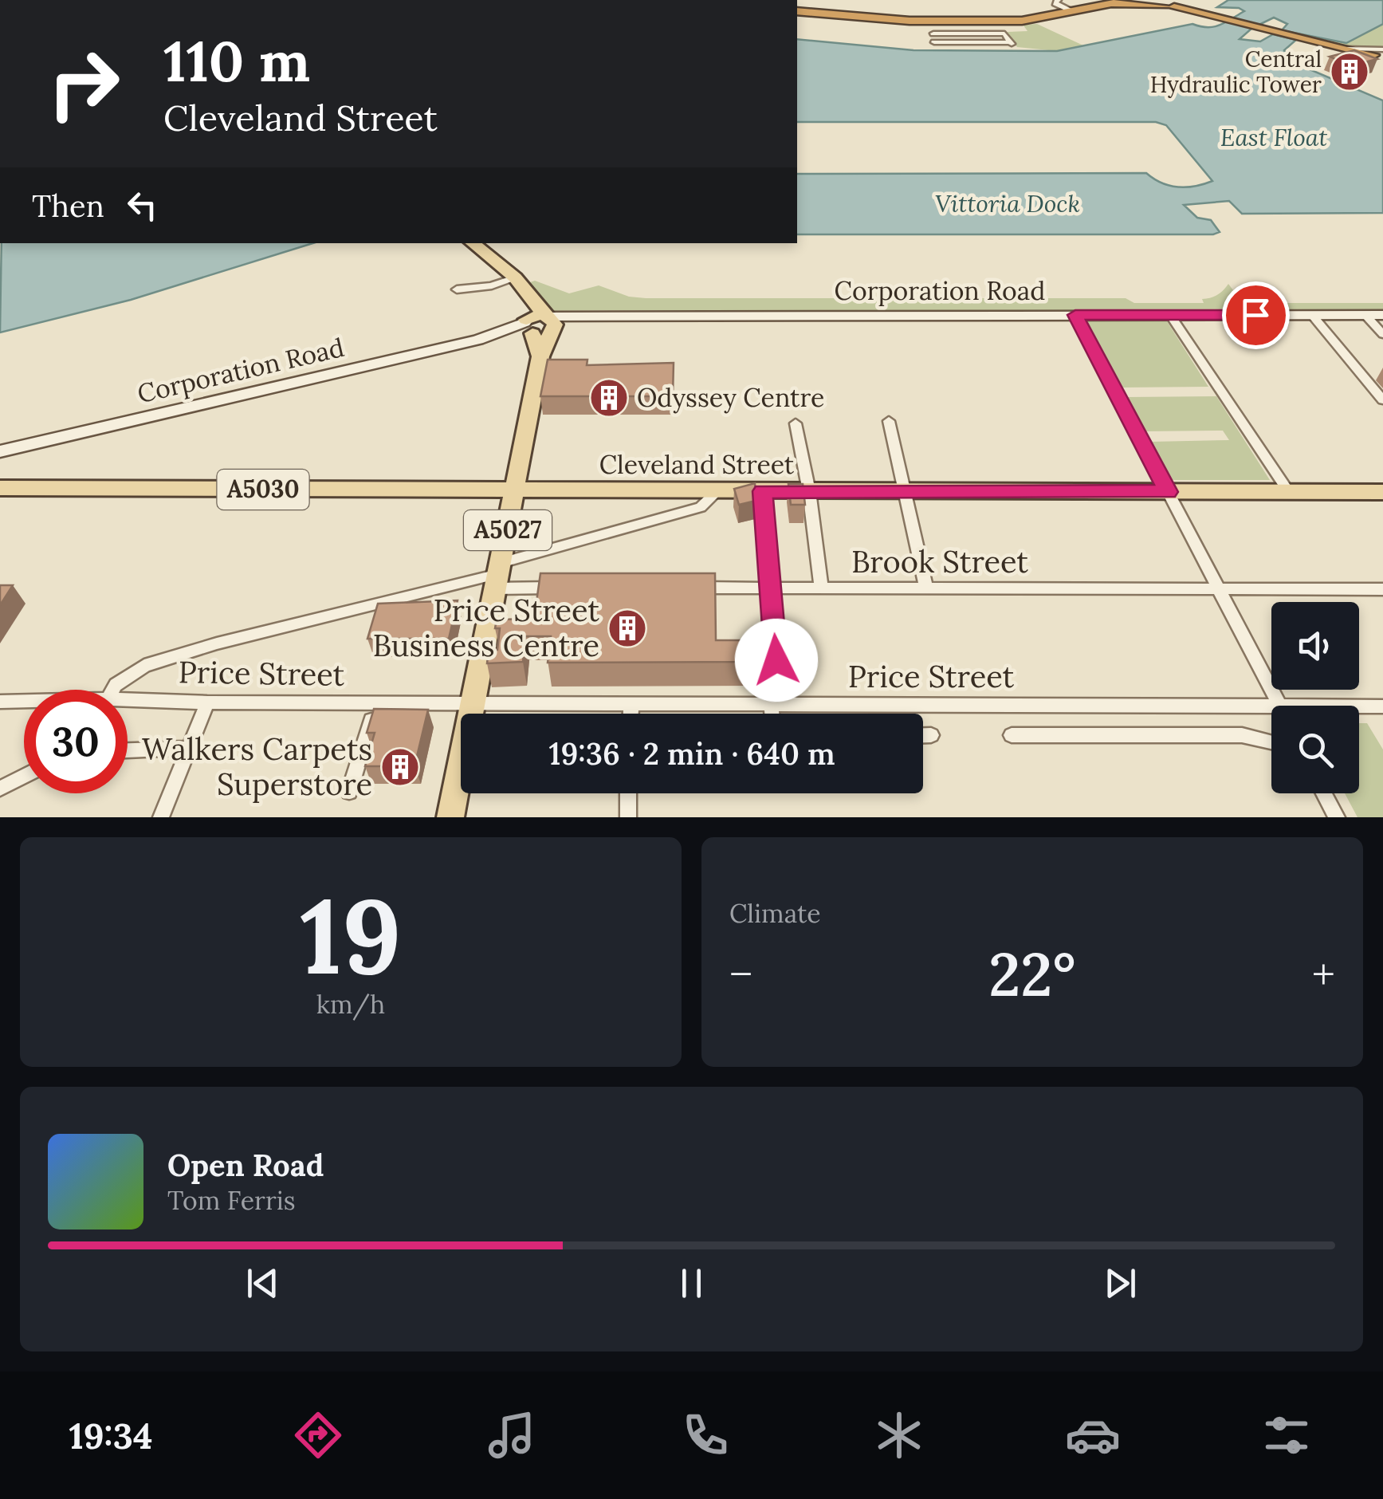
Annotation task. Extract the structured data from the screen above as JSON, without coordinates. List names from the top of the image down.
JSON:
{
  "streets": {
    "main road": [
      "Corporation Road",
      "Cleveland Street",
      "A5030",
      "A5027"
    ],
    "street": ["Brook Street", "Price Street"]
  },
  "crossings": [
    ["Corporation Road", "A5027"],
    ["Cleveland Street", "A5027"],
    ["A5027", "Price Street"]
  ],
  "water": ["East Float", "Vittoria Dock"],
  "places": {
    "building": [
      "Central Hydraulic Tower",
      "Odyssey Centre",
      "Price Street Business Centre",
      "Walkers Carpets Superstore"
    ]
  },
  "page": {
    "turn": ["110 m", "Cleveland Street"],
    "then": "Then",
    "limit": "30",
    "trip": "19:36 · 2 min · 640 m",
    "tile": [
      ["19", "km/h"],
      "Climate"
    ],
    "heat": ["−", "22°", "+"],
    "song": ["Open Road", "Tom Ferris"],
    "tabs": "19:34"
  }
}
